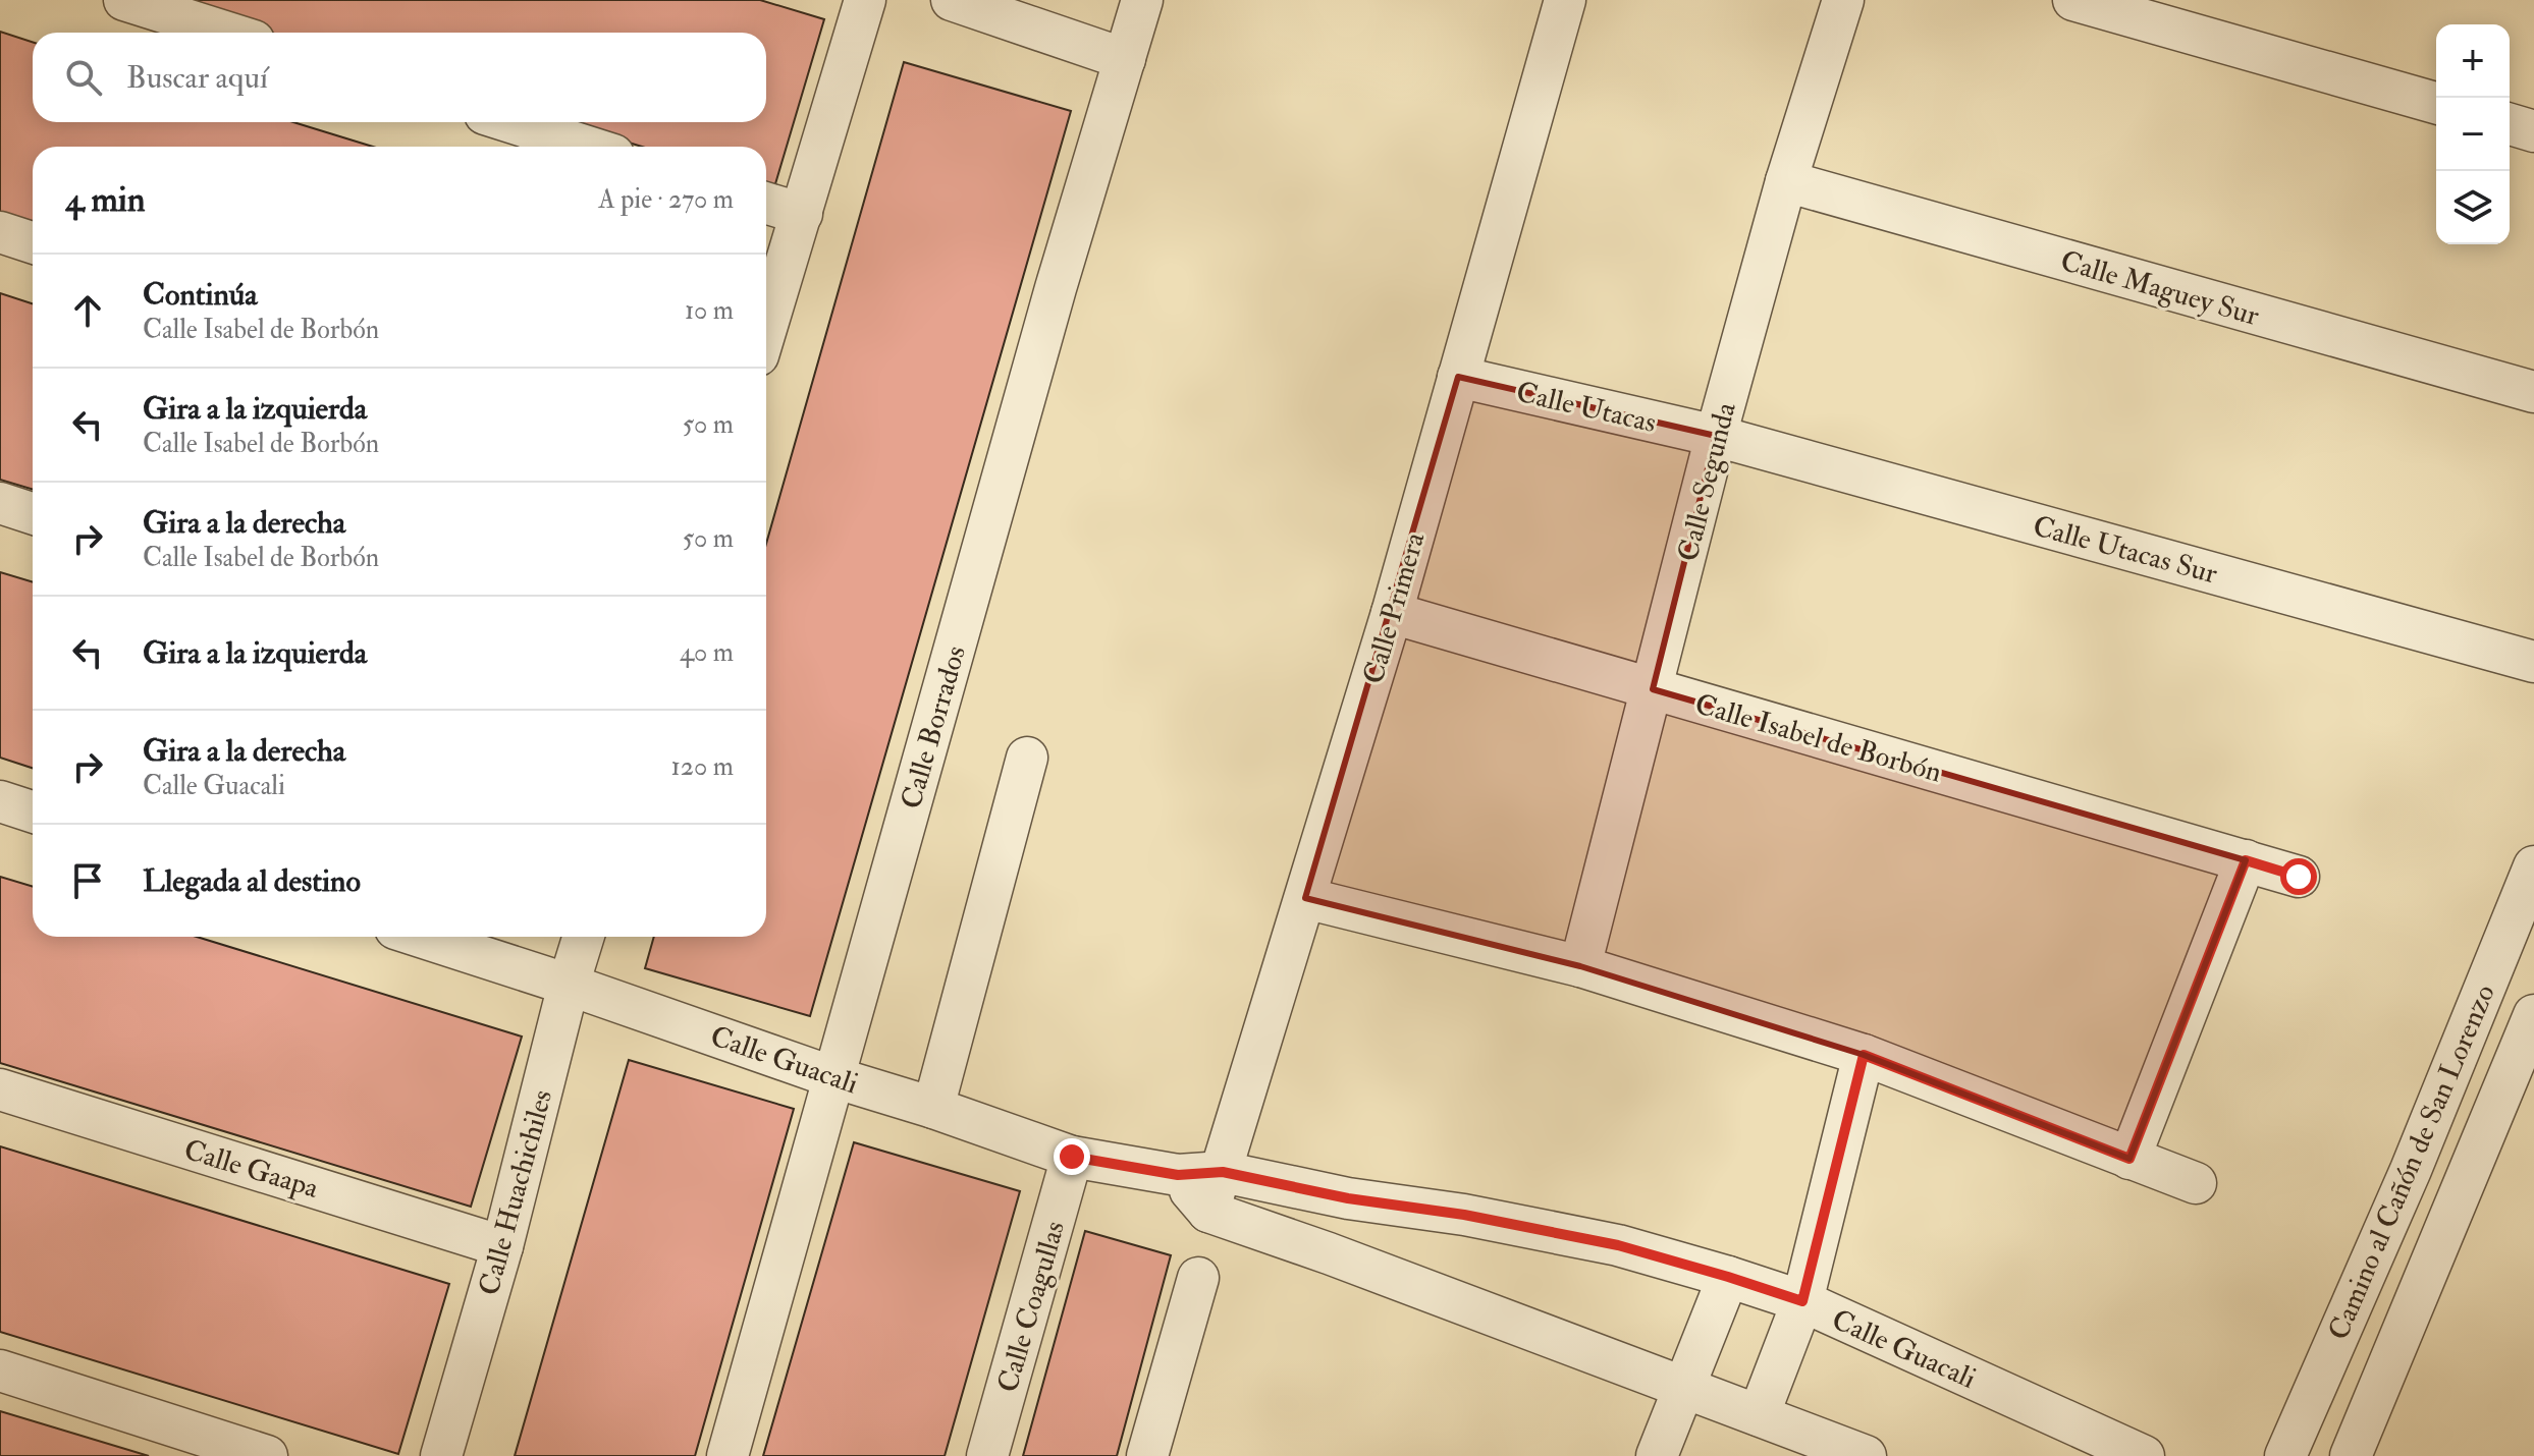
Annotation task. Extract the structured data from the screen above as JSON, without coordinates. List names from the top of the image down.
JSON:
{
  "streets": {
    "street": [
      "Calle Maguey Sur",
      "Calle Utacas",
      "Calle Segunda",
      "Calle Utacas Sur",
      "Calle Primera",
      "Calle Borrados",
      "Calle Isabel de Borbón",
      "Calle Guacali",
      "Camino al Cañón de San Lorenzo",
      "Calle Gaapa",
      "Calle Huachichiles",
      "Calle Coagullas"
    ]
  },
  "crossings": [
    ["Calle Maguey Sur", "Calle Segunda"],
    ["Calle Utacas", "Calle Segunda"],
    ["Calle Utacas", "Calle Utacas Sur"],
    ["Calle Utacas", "Calle Primera"],
    ["Calle Segunda", "Calle Utacas Sur"],
    ["Calle Segunda", "Calle Isabel de Borbón"],
    ["Calle Primera", "Calle Isabel de Borbón"],
    ["Calle Primera", "Calle Guacali"],
    ["Calle Borrados", "Calle Guacali"],
    ["Calle Guacali", "Calle Huachichiles"],
    ["Calle Guacali", "Calle Coagullas"],
    ["Calle Gaapa", "Calle Huachichiles"]
  ],
  "page": {
    "map_buttons": ["+", "−"],
    "search": "Buscar aquí",
    "heading": ["4 min", "A pie · 270 m"],
    "list": [
      ["Continúa", "Calle Isabel de Borbón", "10 m"],
      ["Gira a la izquierda", "Calle Isabel de Borbón", "50 m"],
      ["Gira a la derecha", "Calle Isabel de Borbón", "50 m"],
      ["Gira a la izquierda", "40 m"],
      ["Gira a la derecha", "Calle Guacali", "120 m"],
      "Llegada al destino"
    ]
  }
}
